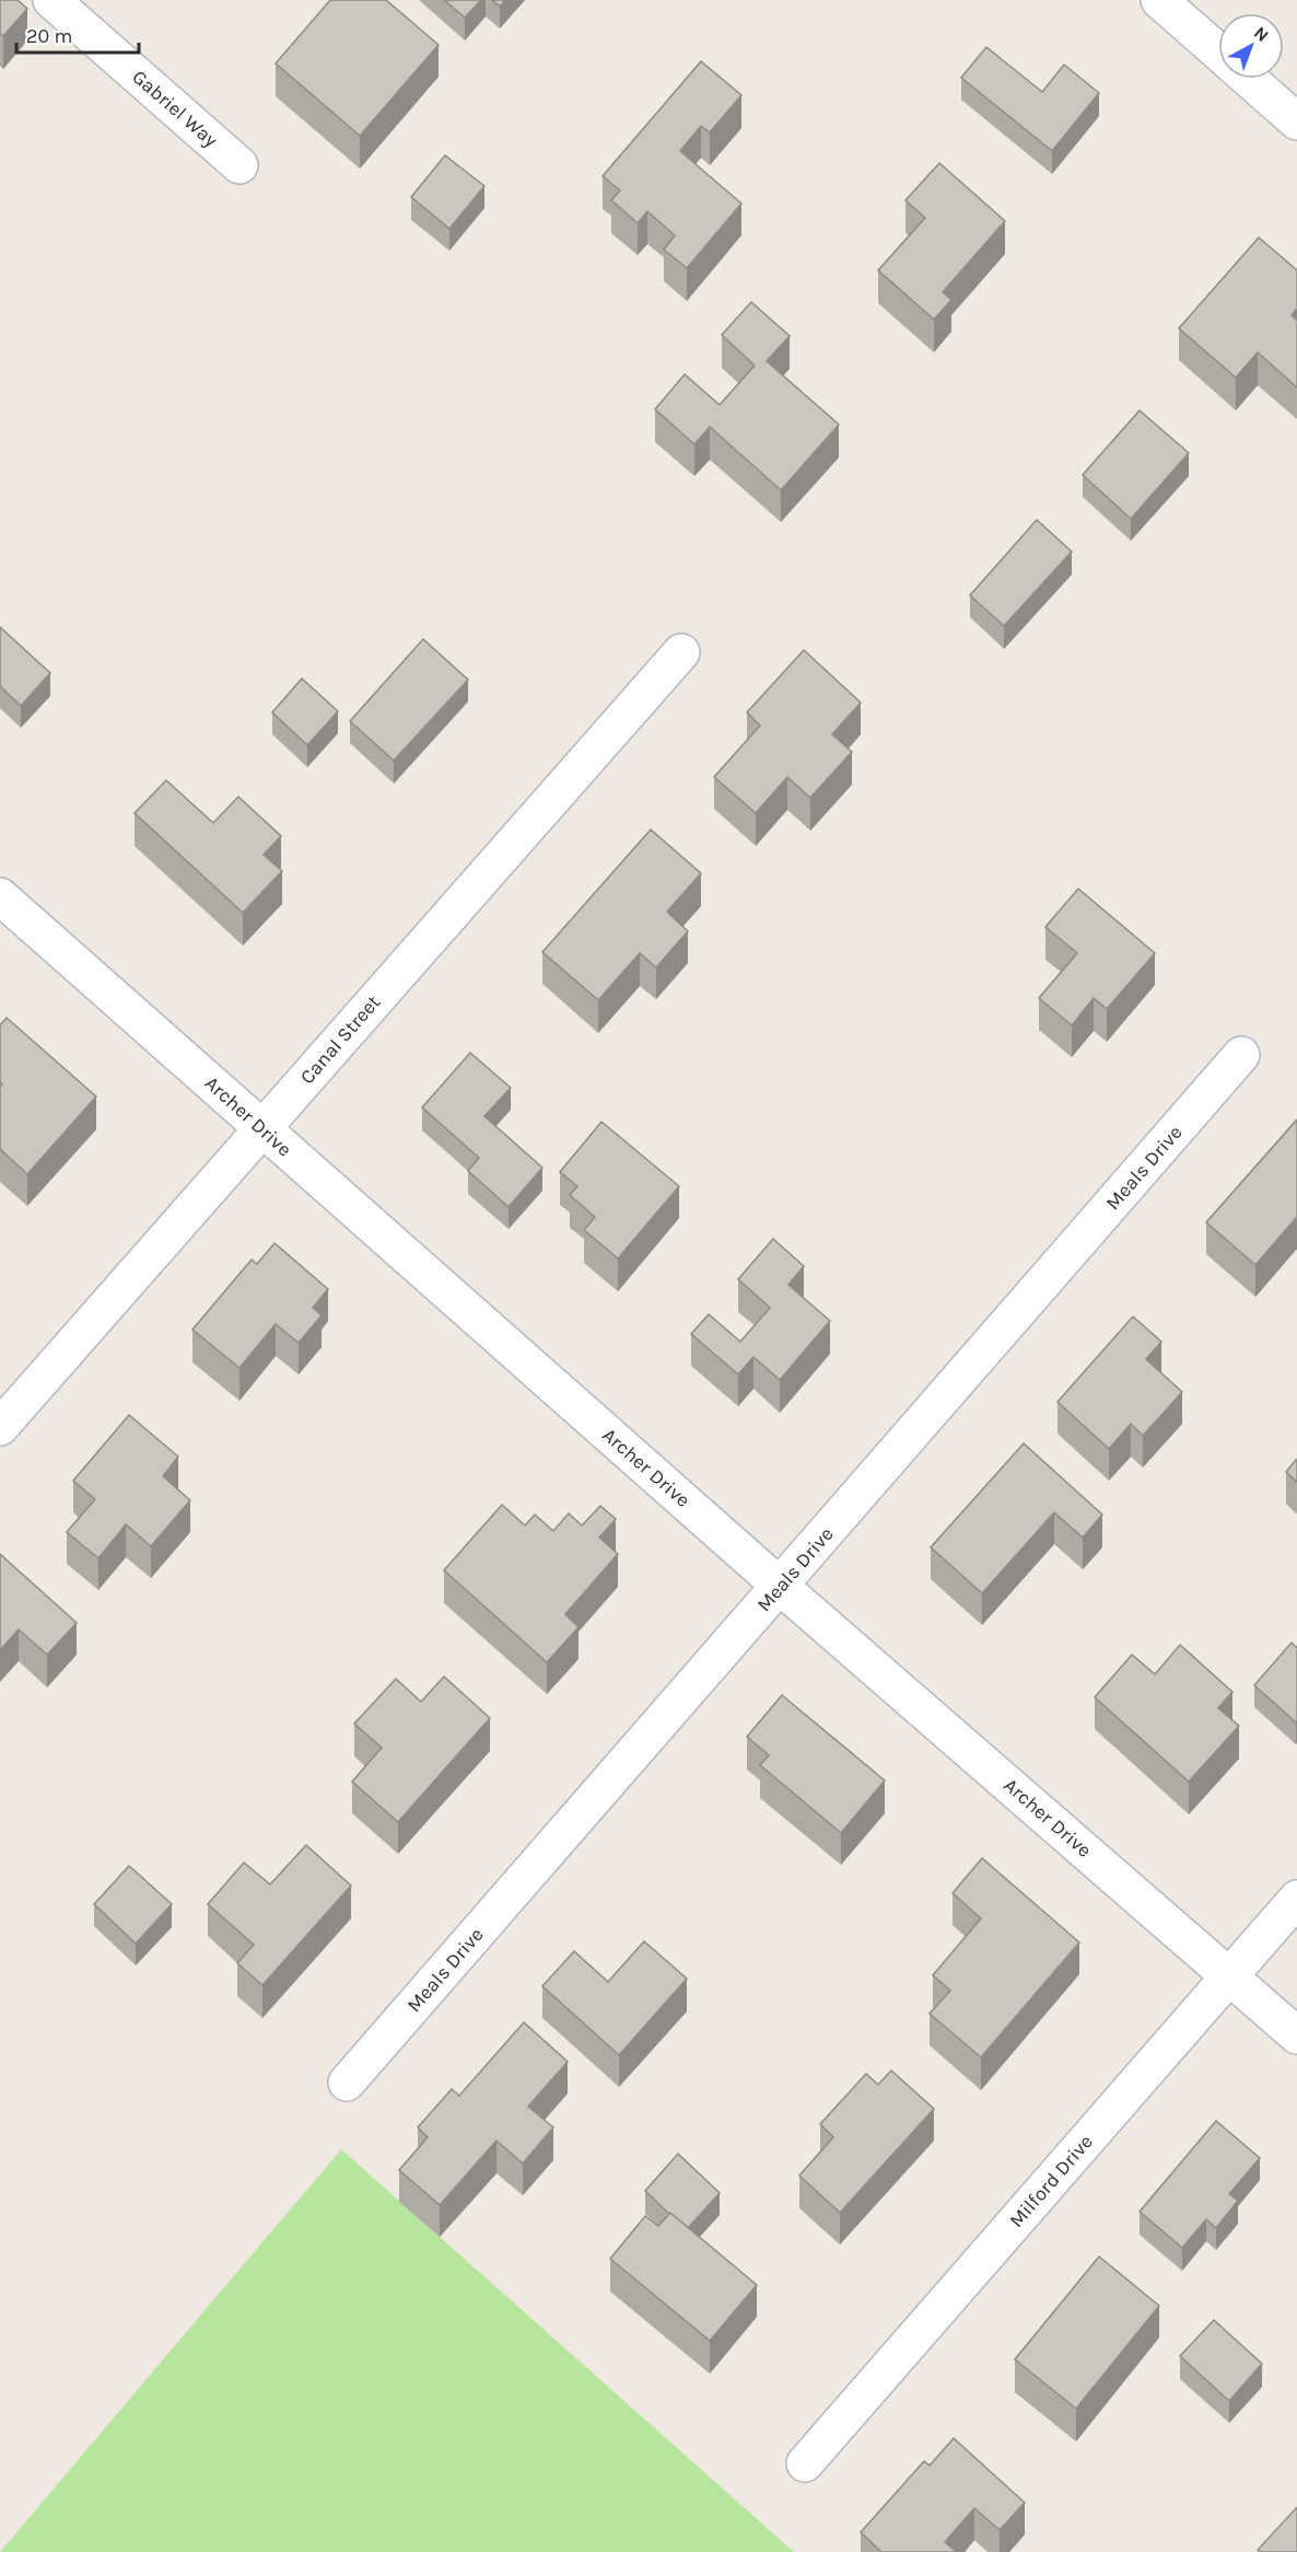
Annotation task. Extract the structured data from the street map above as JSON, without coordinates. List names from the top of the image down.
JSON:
{
  "streets": {
    "street": [
      "Gabriel Way",
      "Canal Street",
      "Archer Drive",
      "Meals Drive",
      "Milford Drive"
    ]
  },
  "crossings": [
    ["Canal Street", "Archer Drive"],
    ["Archer Drive", "Meals Drive"],
    ["Archer Drive", "Milford Drive"]
  ],
  "scale_bar": "20 m",
  "north": "top right"
}
